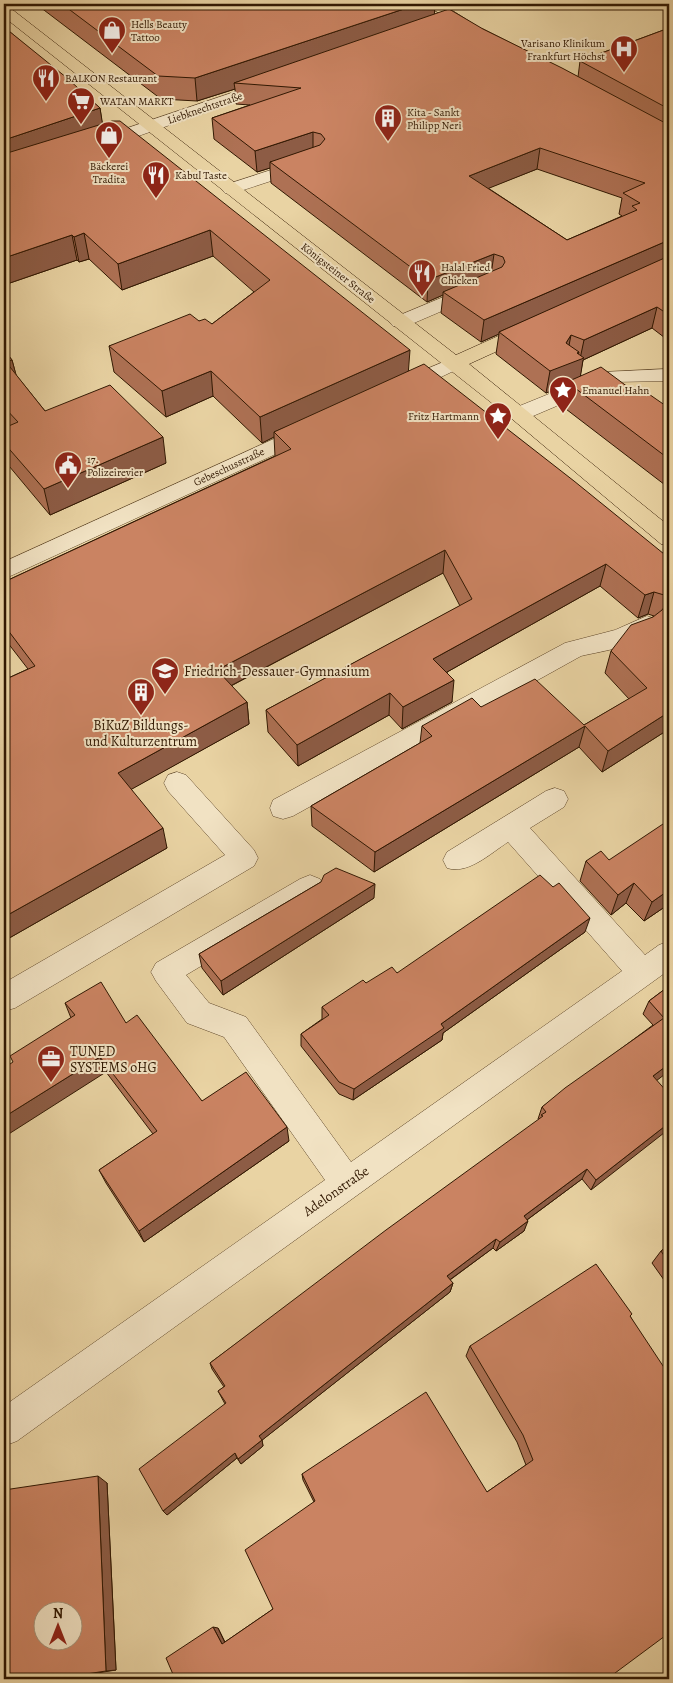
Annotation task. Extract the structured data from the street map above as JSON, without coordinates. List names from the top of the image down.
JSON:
{
  "streets": {
    "main road": ["Königsteiner Straße"],
    "street": ["Liebknechtstraße", "Gebeschusstraße", "Adelonstraße"]
  },
  "crossings": [
    ["Liebknechtstraße", "Königsteiner Straße"]
  ],
  "places": {
    "shop": ["Hells Beauty Tattoo", "Bäckerei Tradita"],
    "hospital": ["Varisano Klinikum Frankfurt Höchst"],
    "restaurant": ["BALKON Restaurant", "Kabul Taste", "Halal Fried Chicken"],
    "supermarket": ["WATAN MARKT"],
    "building": ["Kita - Sankt Philipp Neri", "BiKuZ Bildungs- und Kulturzentrum"],
    "place": ["Emanuel Hahn", "Fritz Hartmann"],
    "public building": ["17. Polizeirevier"],
    "school or university": ["Friedrich-Dessauer-Gymnasium"],
    "office": ["TUNED SYSTEMS oHG"]
  },
  "north": "top"
}
